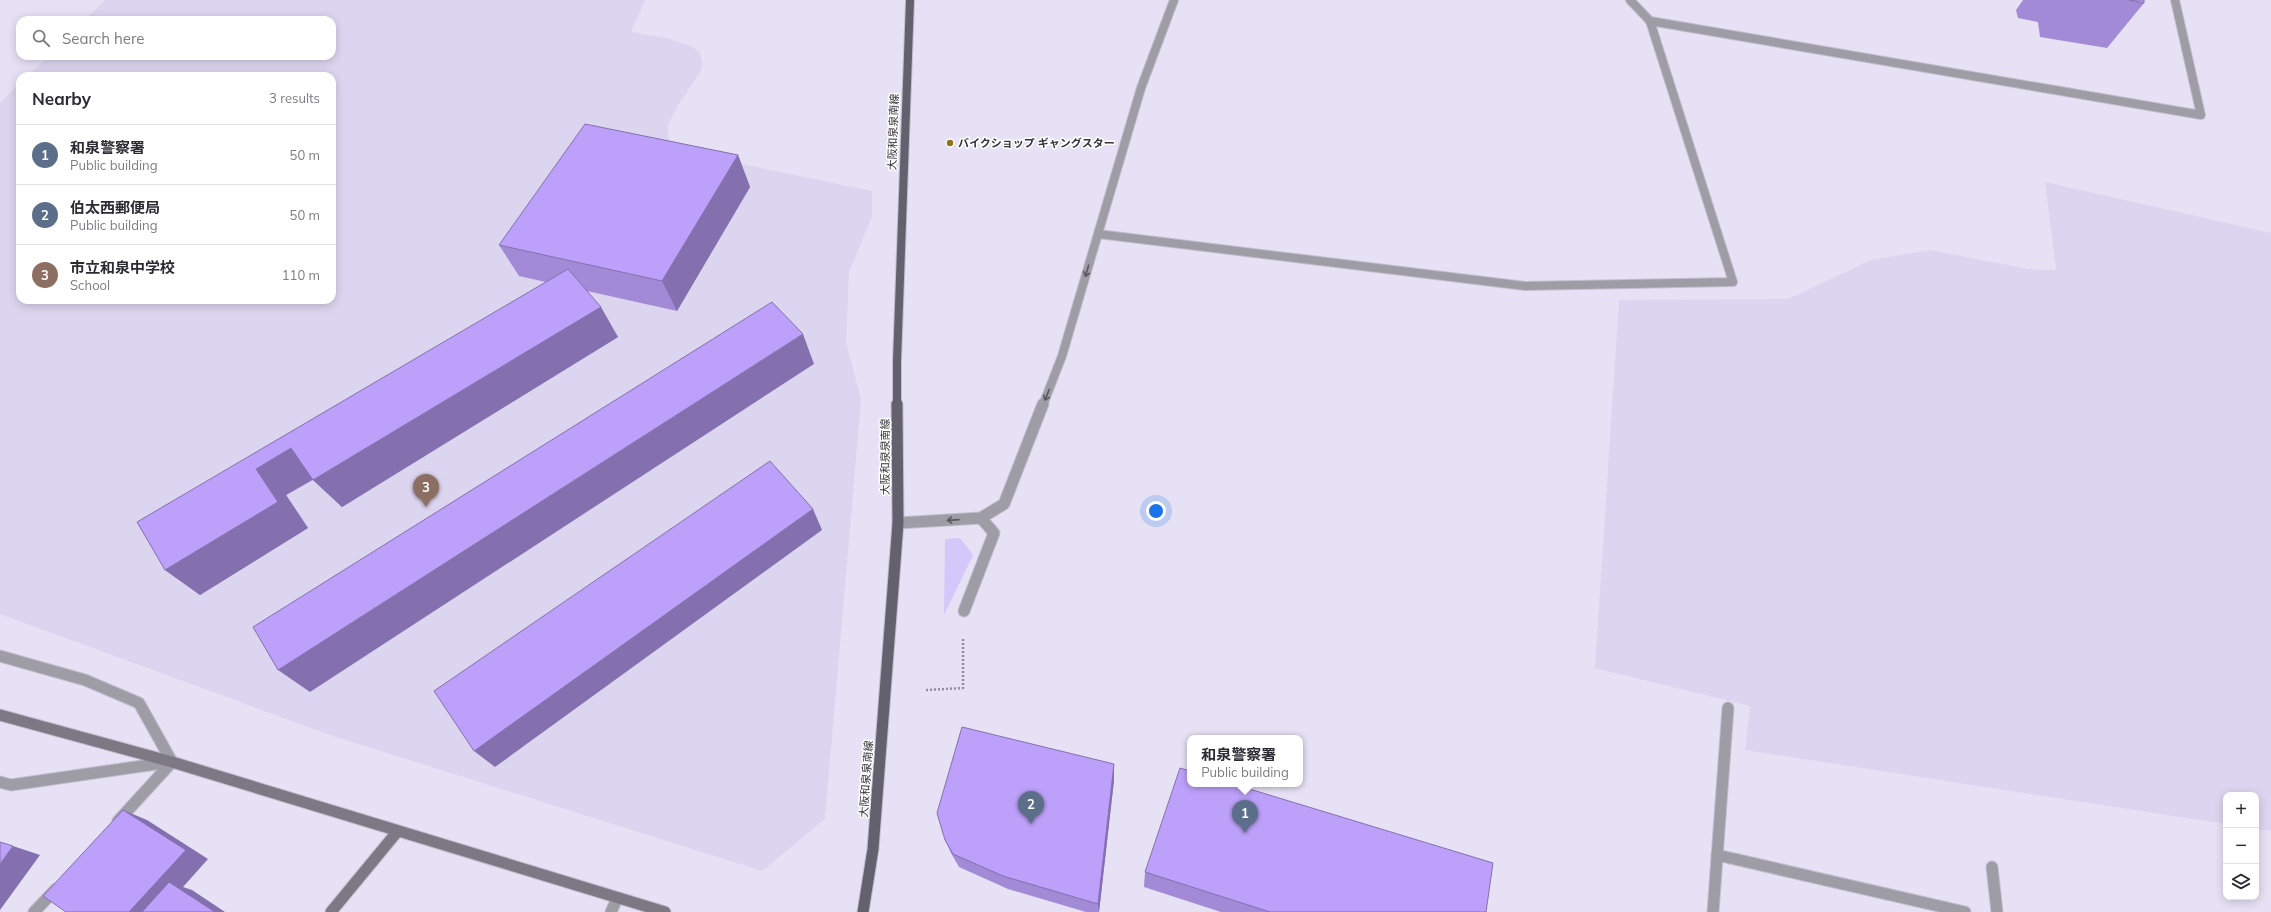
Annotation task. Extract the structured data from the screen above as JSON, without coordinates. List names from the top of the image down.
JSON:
{
  "streets": {
    "main road": ["大阪和泉泉南線"]
  },
  "places": ["バイクショップ ギャングスター"],
  "page": {
    "search": "Search here",
    "heading": ["Nearby", "3 results"],
    "list": [
      {
        "mark": "1",
        "name": "和泉警察署",
        "note": "Public building",
        "value": "50 m"
      },
      {
        "mark": "2",
        "name": "伯太西郵便局",
        "note": "Public building",
        "value": "50 m"
      },
      {
        "mark": "3",
        "name": "市立和泉中学校",
        "note": "School",
        "value": "110 m"
      }
    ],
    "pins": ["3", "2", "1"],
    "popup": ["和泉警察署", "Public building"],
    "map_buttons": ["+", "−"]
  }
}
